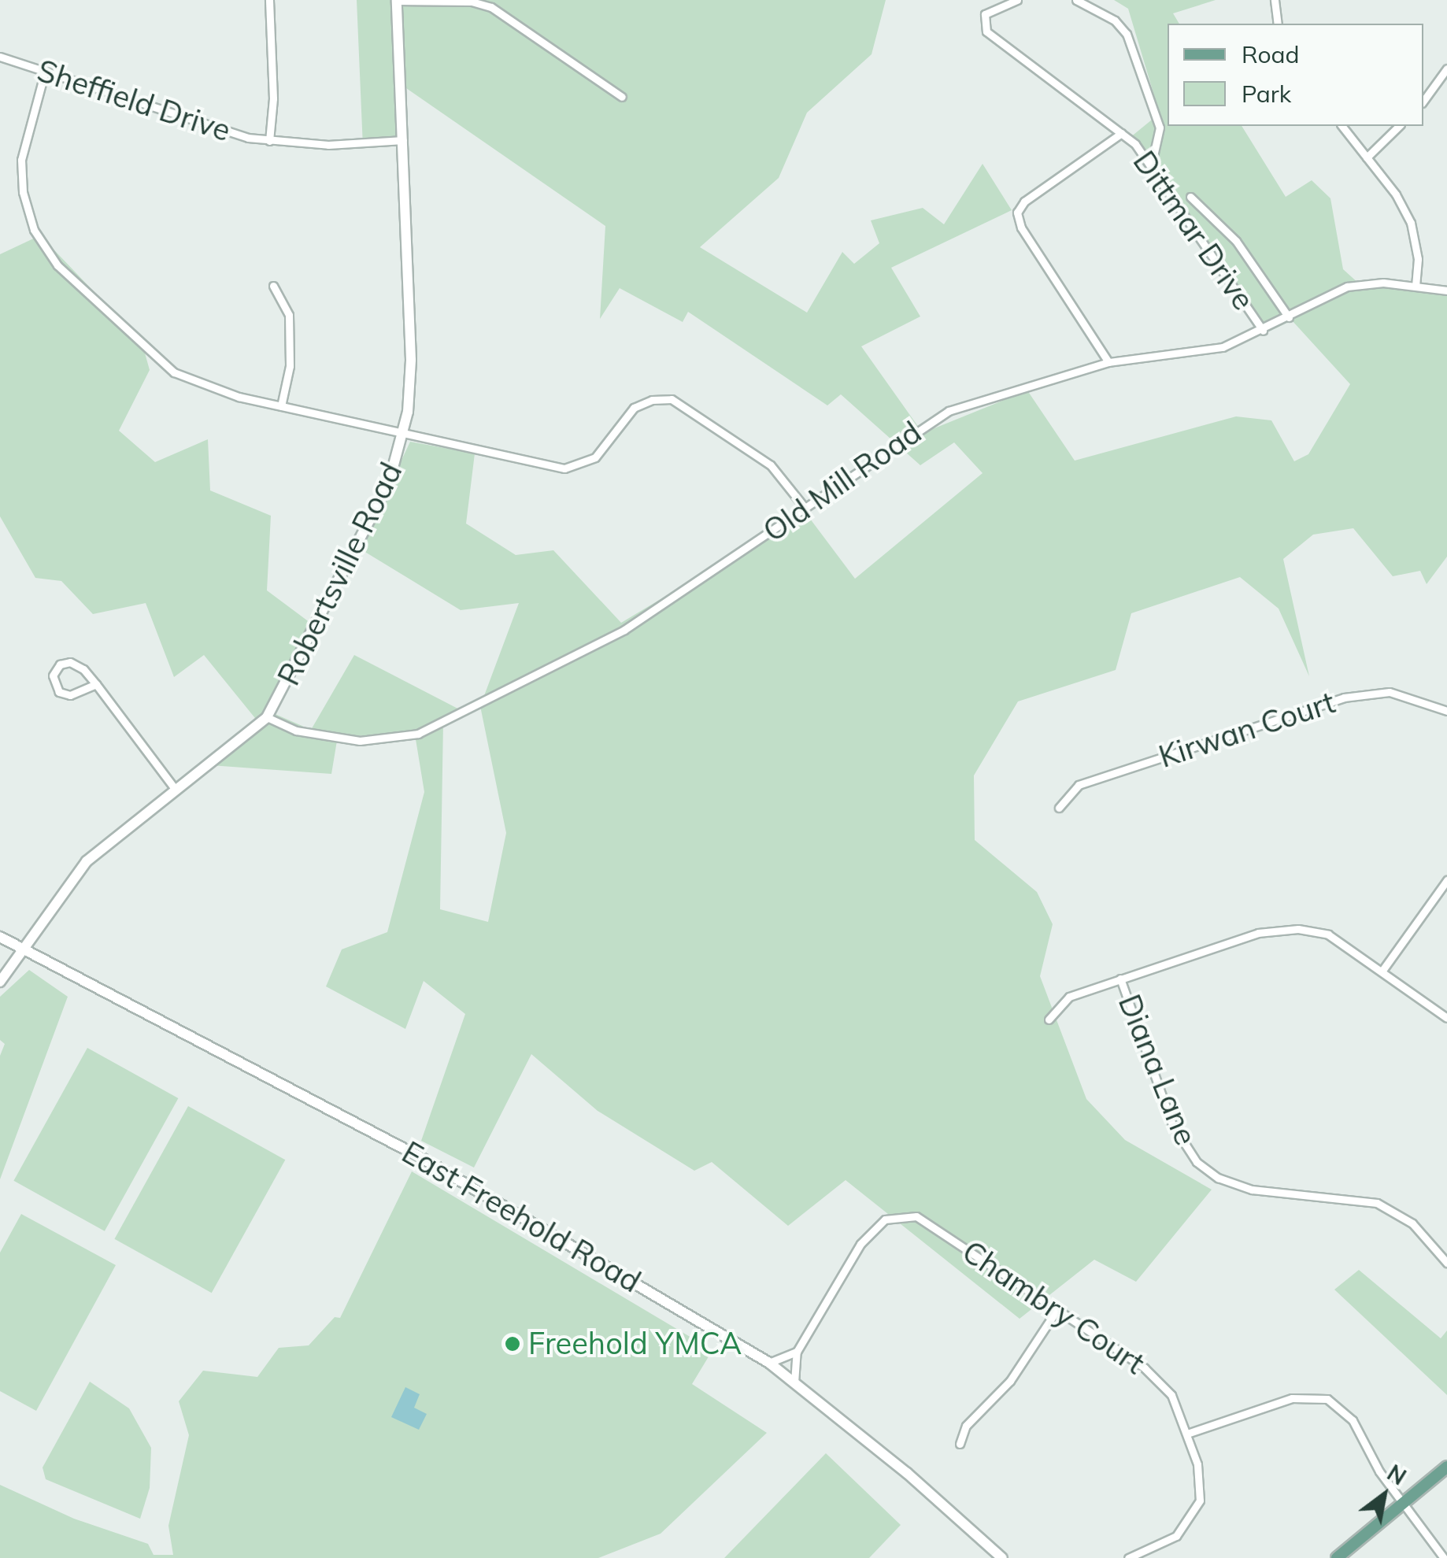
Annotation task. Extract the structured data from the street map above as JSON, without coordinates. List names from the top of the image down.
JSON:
{
  "streets": {
    "main road": ["Robertsville Road", "East Freehold Road"],
    "street": [
      "Sheffield Drive",
      "Dittmar Drive",
      "Old Mill Road",
      "Kirwan Court",
      "Diana Lane",
      "Chambry Court"
    ]
  },
  "crossings": [
    ["Sheffield Drive", "Robertsville Road"],
    ["Dittmar Drive", "Old Mill Road"],
    ["Old Mill Road", "Robertsville Road"],
    ["Robertsville Road", "East Freehold Road"],
    ["East Freehold Road", "Chambry Court"]
  ],
  "places": ["Freehold YMCA"],
  "legend": ["Road", "Park"],
  "north": "top right"
}
